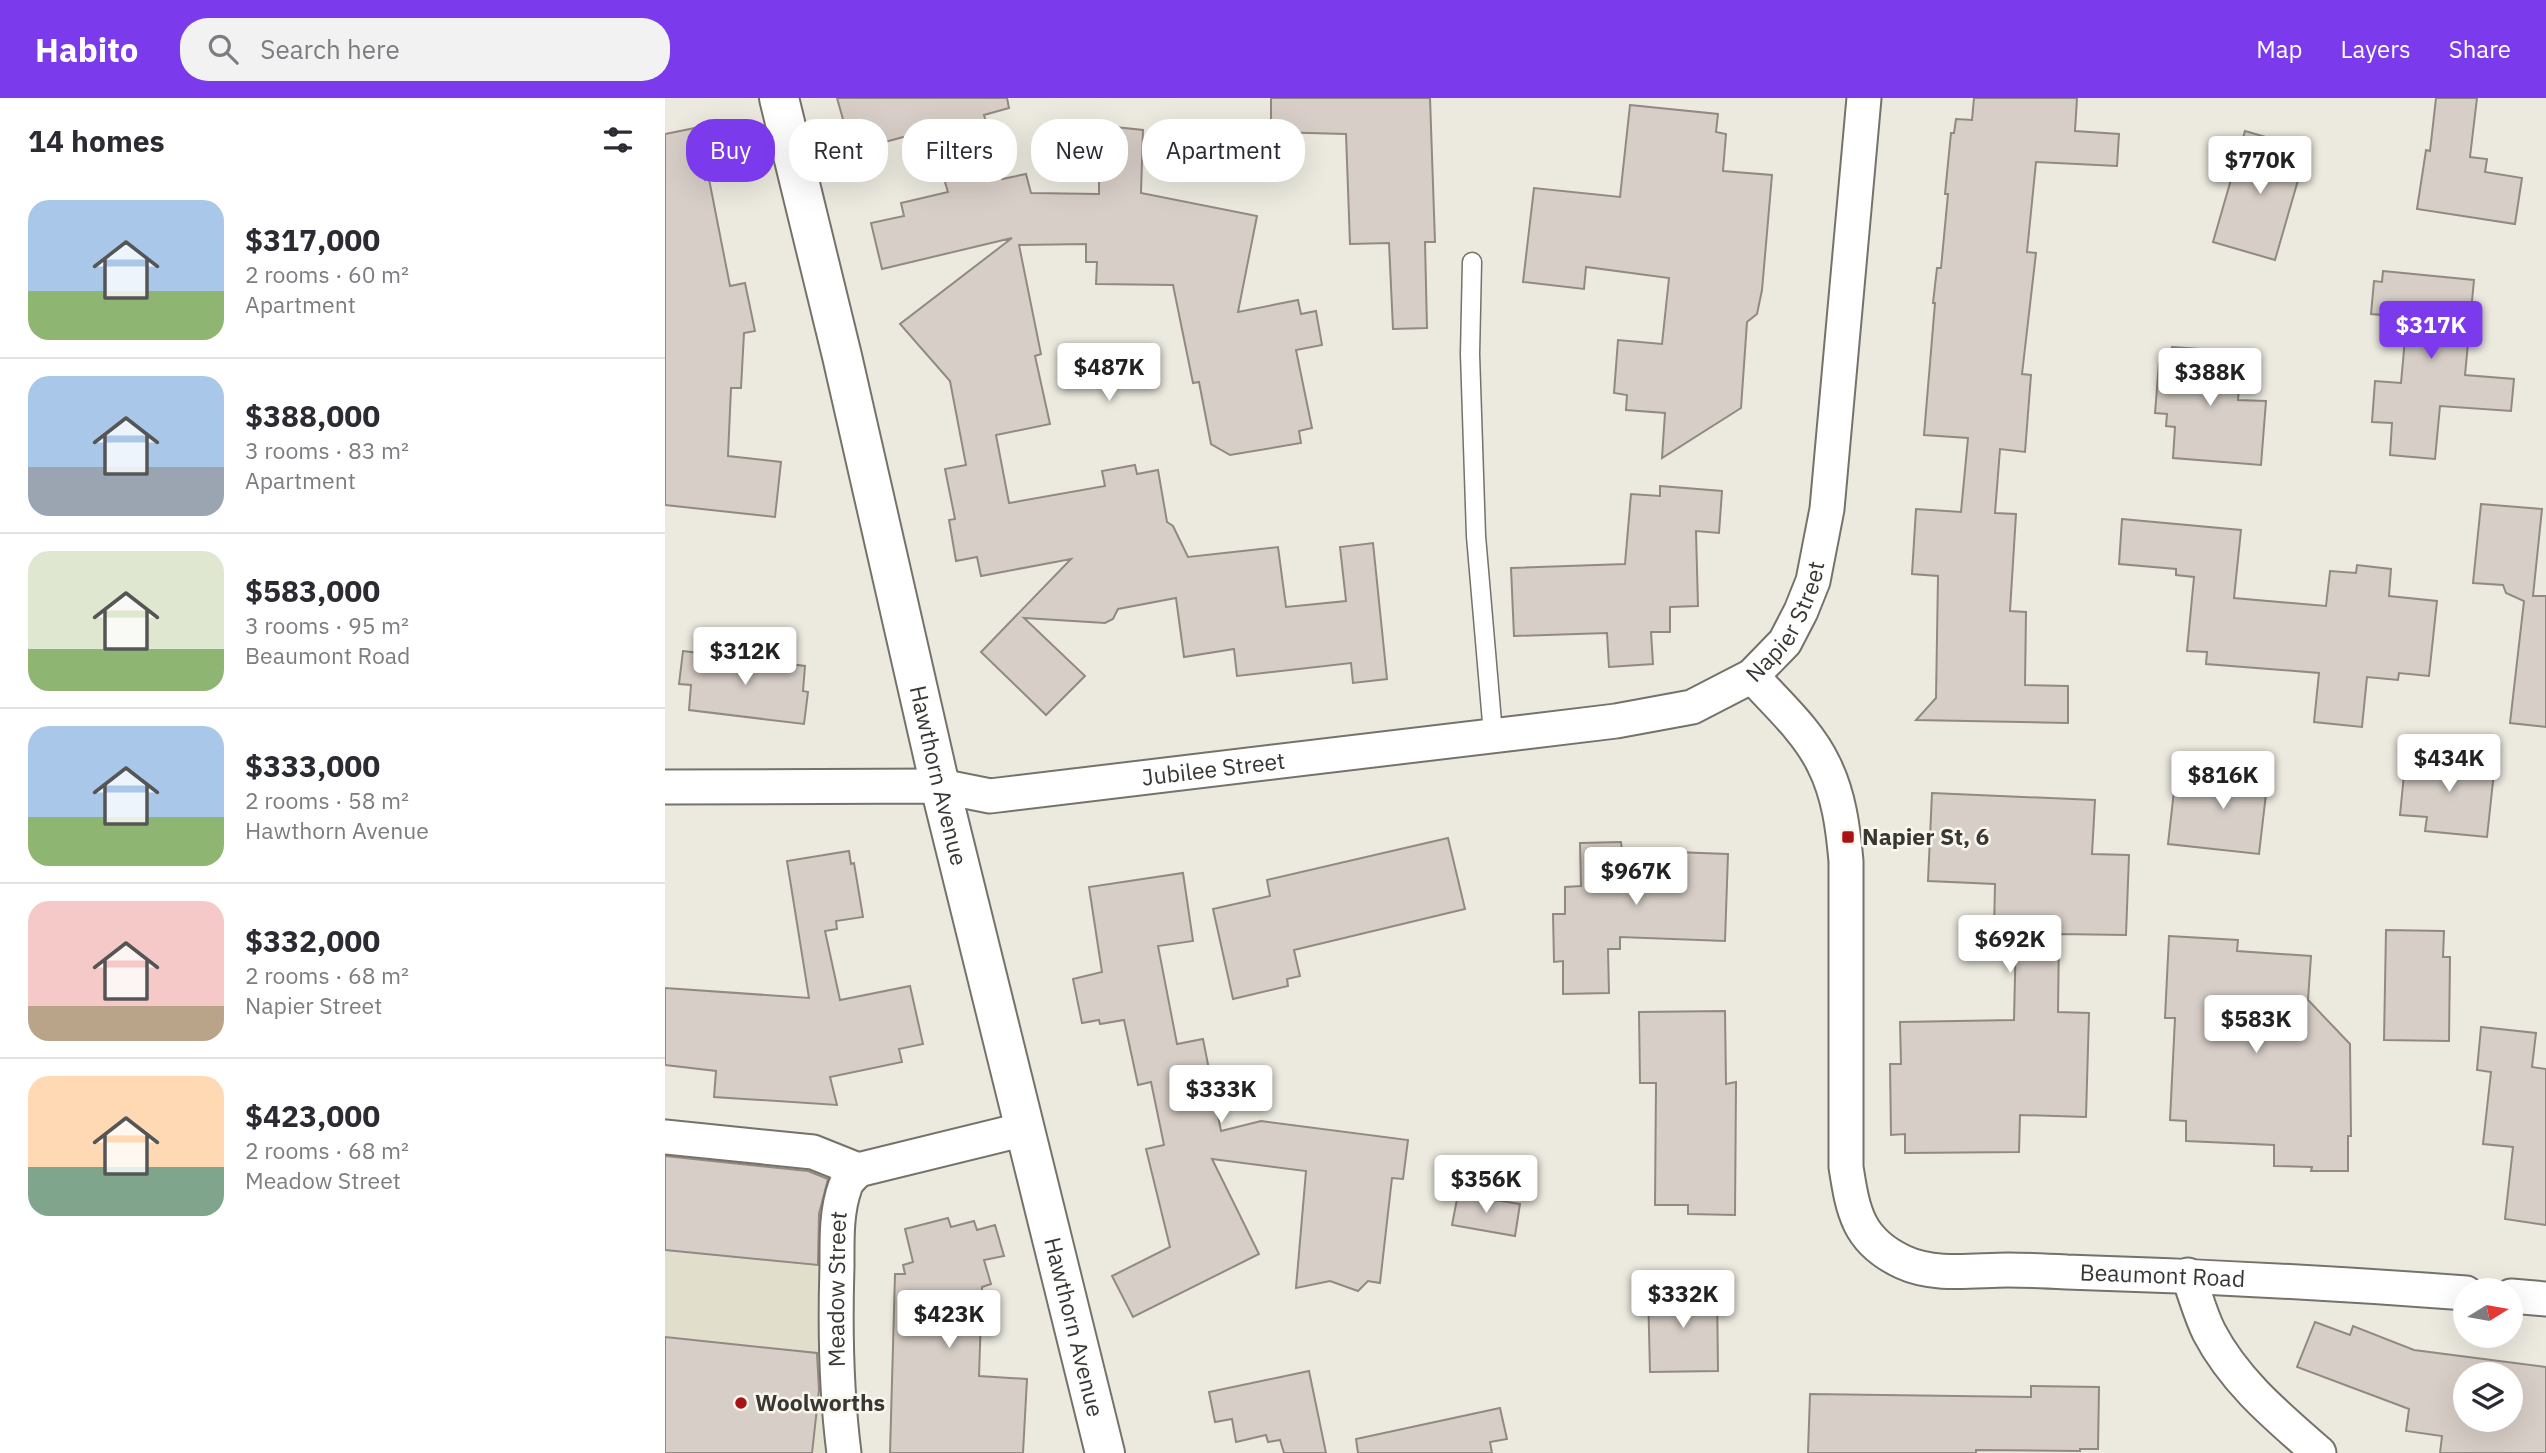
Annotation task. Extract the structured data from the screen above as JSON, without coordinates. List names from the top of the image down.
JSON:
{
  "streets": {
    "street": [
      "Napier Street",
      "Jubilee Street",
      "Hawthorn Avenue",
      "Beaumont Road",
      "Meadow Street"
    ]
  },
  "crossings": [
    ["Napier Street", "Jubilee Street"],
    ["Napier Street", "Beaumont Road"],
    ["Jubilee Street", "Hawthorn Avenue"]
  ],
  "places": {
    "transit": ["Napier St, 6"],
    "other": ["Woolworths"]
  },
  "north": "right",
  "page": {
    "header": "Habito",
    "search": "Search here",
    "nav": ["Map", "Layers", "Share"],
    "heading": "14 homes",
    "chip": [
      "Buy",
      "Rent",
      "Filters",
      "New",
      "Apartment"
    ],
    "price": [
      "$770K",
      "$317K",
      "$487K",
      "$388K",
      "$312K",
      "$434K",
      "$816K",
      "$967K",
      "$692K",
      "$583K",
      "$333K",
      "$356K",
      "$332K",
      "$423K"
    ],
    "list": [
      {
        "name": "$317,000",
        "note": "2 rooms · 60 m² · Apartment"
      },
      {
        "name": "$388,000",
        "note": "3 rooms · 83 m² · Apartment"
      },
      {
        "name": "$583,000",
        "note": "3 rooms · 95 m² · Beaumont Road"
      },
      {
        "name": "$333,000",
        "note": "2 rooms · 58 m² · Hawthorn Avenue"
      },
      {
        "name": "$332,000",
        "note": "2 rooms · 68 m² · Napier Street"
      },
      {
        "name": "$423,000",
        "note": "2 rooms · 68 m² · Meadow Street"
      }
    ]
  }
}
